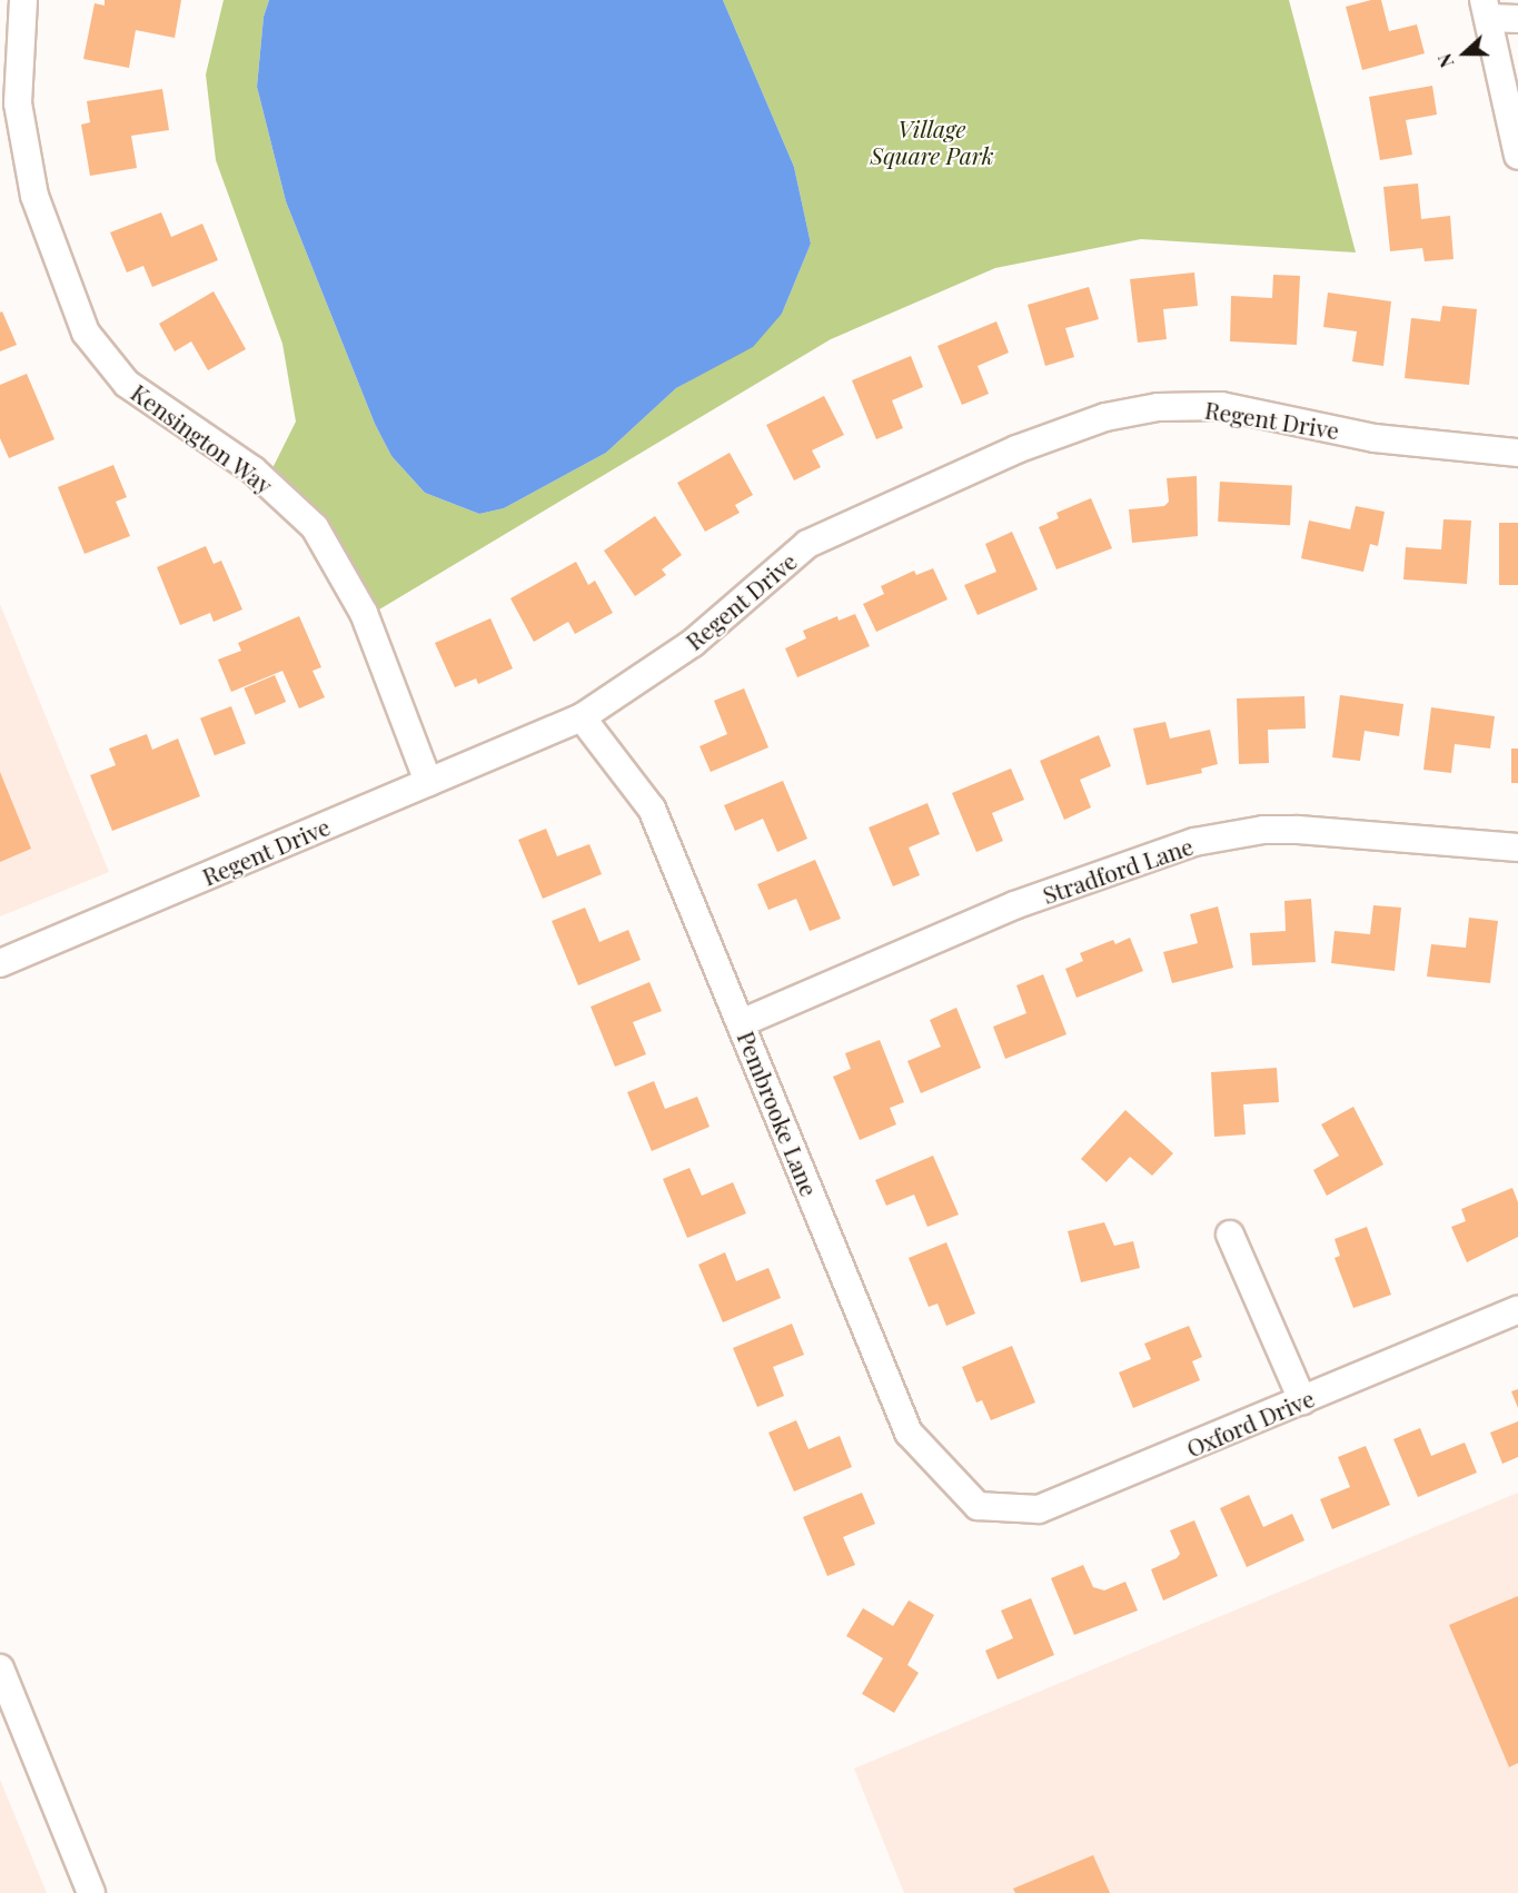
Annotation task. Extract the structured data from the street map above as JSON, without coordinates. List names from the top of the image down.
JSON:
{
  "streets": {
    "street": [
      "Regent Drive",
      "Kensington Way",
      "Stradford Lane",
      "Pembrooke Lane",
      "Oxford Drive"
    ]
  },
  "crossings": [
    ["Regent Drive", "Kensington Way"],
    ["Regent Drive", "Pembrooke Lane"],
    ["Stradford Lane", "Pembrooke Lane"],
    ["Pembrooke Lane", "Oxford Drive"]
  ],
  "parks": ["Village Square Park"],
  "north": "left"
}
